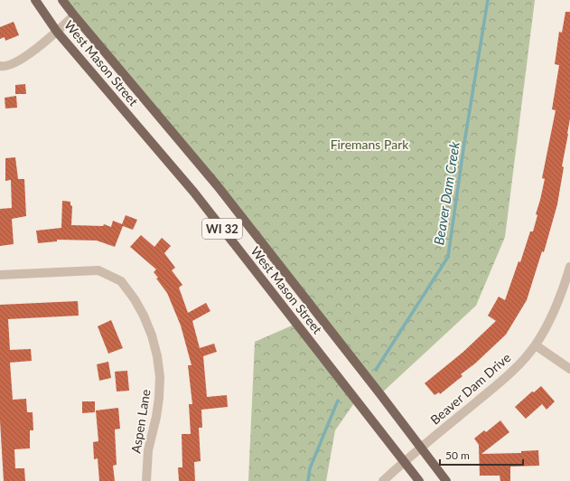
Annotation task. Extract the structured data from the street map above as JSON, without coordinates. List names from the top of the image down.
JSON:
{
  "streets": {
    "main road": ["West Mason Street", "WI 32"],
    "street": ["Beaver Dam Drive", "Aspen Lane"]
  },
  "crossings": [
    ["West Mason Street", "Beaver Dam Drive"]
  ],
  "water": ["Beaver Dam Creek"],
  "parks": ["Firemans Park"],
  "scale_bar": "50 m"
}
